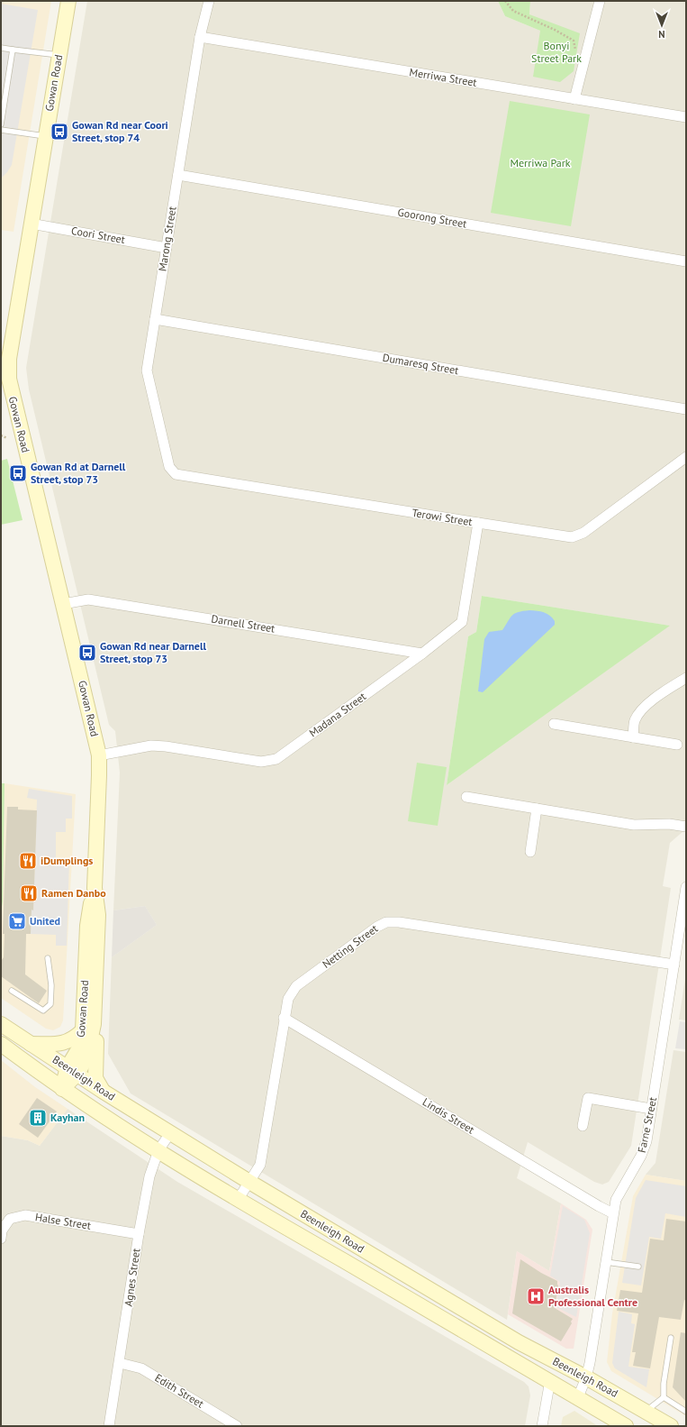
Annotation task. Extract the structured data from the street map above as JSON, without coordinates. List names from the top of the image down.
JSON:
{
  "streets": {
    "main road": ["Gowan Road", "Beenleigh Road"],
    "street": [
      "Merriwa Street",
      "Goorong Street",
      "Coori Street",
      "Marong Street",
      "Dumaresq Street",
      "Terowi Street",
      "Darnell Street",
      "Madana Street",
      "Netting Street",
      "Lindis Street",
      "Farne Street",
      "Halse Street",
      "Agnes Street",
      "Edith Street"
    ]
  },
  "crossings": [
    ["Merriwa Street", "Marong Street"],
    ["Gowan Road", "Coori Street"],
    ["Gowan Road", "Darnell Street"],
    ["Gowan Road", "Madana Street"],
    ["Gowan Road", "Beenleigh Road"],
    ["Goorong Street", "Marong Street"],
    ["Coori Street", "Marong Street"],
    ["Marong Street", "Dumaresq Street"],
    ["Marong Street", "Terowi Street"],
    ["Terowi Street", "Madana Street"],
    ["Darnell Street", "Madana Street"],
    ["Netting Street", "Beenleigh Road"],
    ["Netting Street", "Lindis Street"],
    ["Netting Street", "Farne Street"],
    ["Beenleigh Road", "Farne Street"],
    ["Beenleigh Road", "Agnes Street"],
    ["Lindis Street", "Farne Street"],
    ["Halse Street", "Agnes Street"],
    ["Agnes Street", "Edith Street"]
  ],
  "parks": ["Bonyi Street Park", "Merriwa Park"],
  "places": {
    "bus stop": ["Gowan Rd near Coori Street, stop 74", "Gowan Rd at Darnell Street, stop 73", "Gowan Rd near Darnell Street, stop 73"],
    "restaurant": ["iDumplings", "Ramen Danbo"],
    "supermarket": ["United"],
    "building": ["Kayhan"],
    "hospital": ["Australis Professional Centre"]
  },
  "north": "bottom"
}
